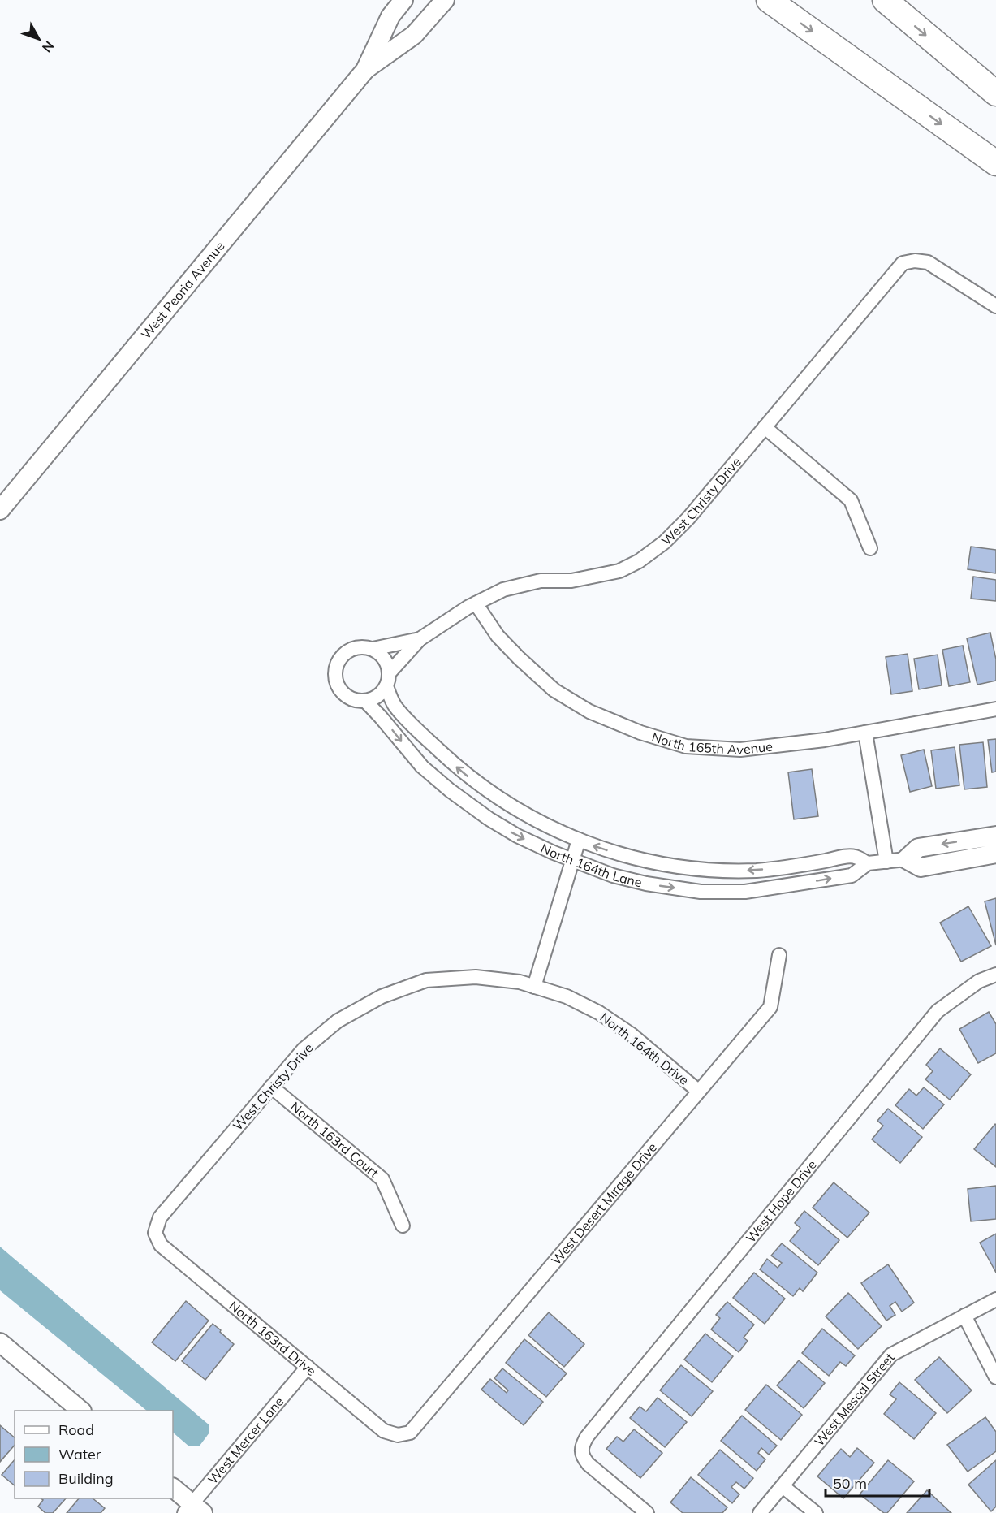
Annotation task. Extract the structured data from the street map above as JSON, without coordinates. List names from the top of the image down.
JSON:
{
  "streets": {
    "main road": ["West Peoria Avenue"],
    "street": [
      "West Christy Drive",
      "North 165th Avenue",
      "North 164th Lane",
      "North 164th Drive",
      "North 163rd Court",
      "West Hope Drive",
      "West Desert Mirage Drive",
      "North 163rd Drive",
      "West Mescal Street",
      "West Mercer Lane"
    ]
  },
  "crossings": [
    ["West Christy Drive", "North 165th Avenue"],
    ["West Christy Drive", "North 164th Drive"],
    ["West Christy Drive", "North 163rd Court"],
    ["West Christy Drive", "North 163rd Drive"],
    ["North 164th Drive", "West Desert Mirage Drive"],
    ["West Desert Mirage Drive", "North 163rd Drive"],
    ["North 163rd Drive", "West Mercer Lane"]
  ],
  "legend": ["Road", "Water", "Building"],
  "scale_bar": "50 m",
  "north": "bottom right"
}
